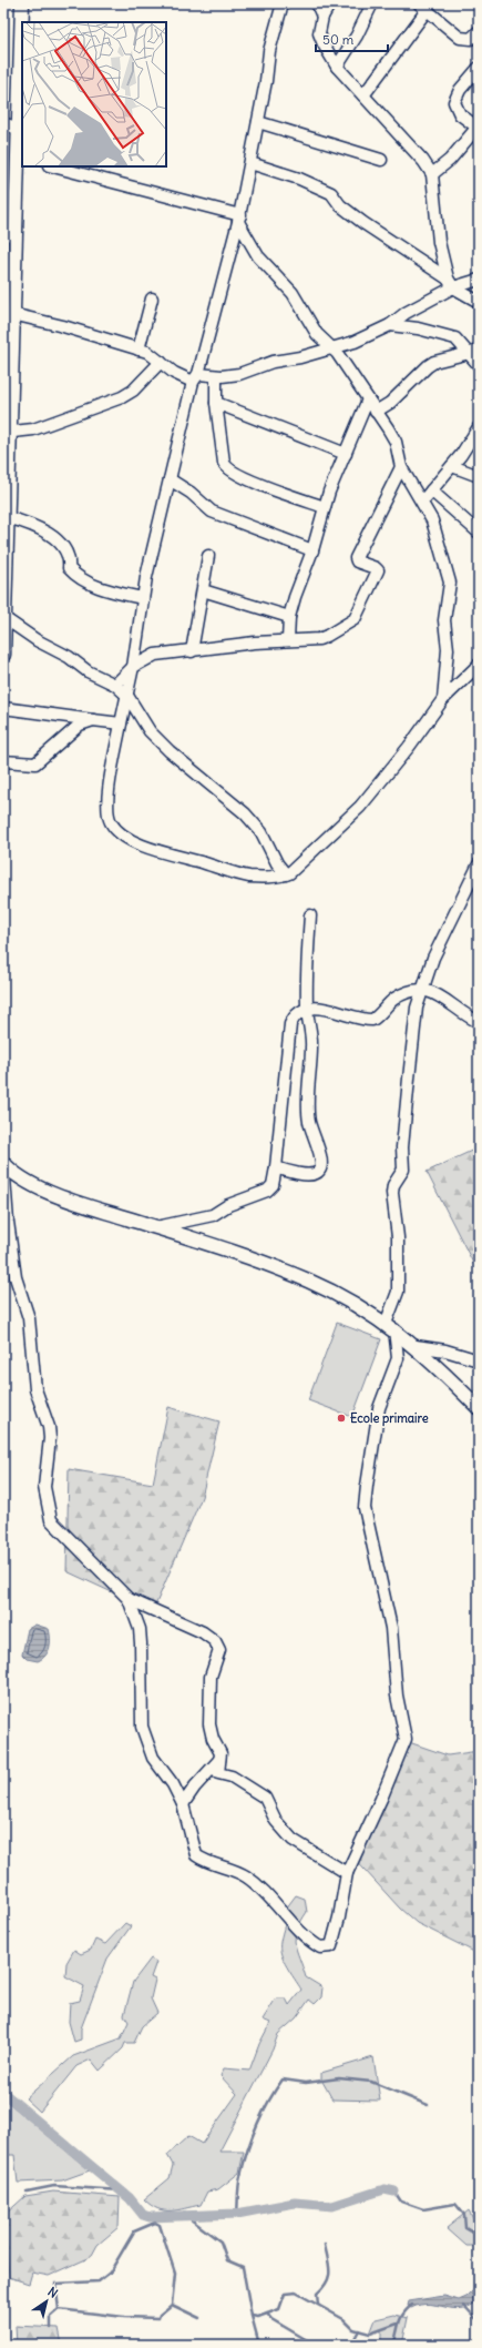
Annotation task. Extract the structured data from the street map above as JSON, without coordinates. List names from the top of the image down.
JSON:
{
  "places": ["Ecole primaire"],
  "scale_bar": "50 m",
  "north": "top right"
}
